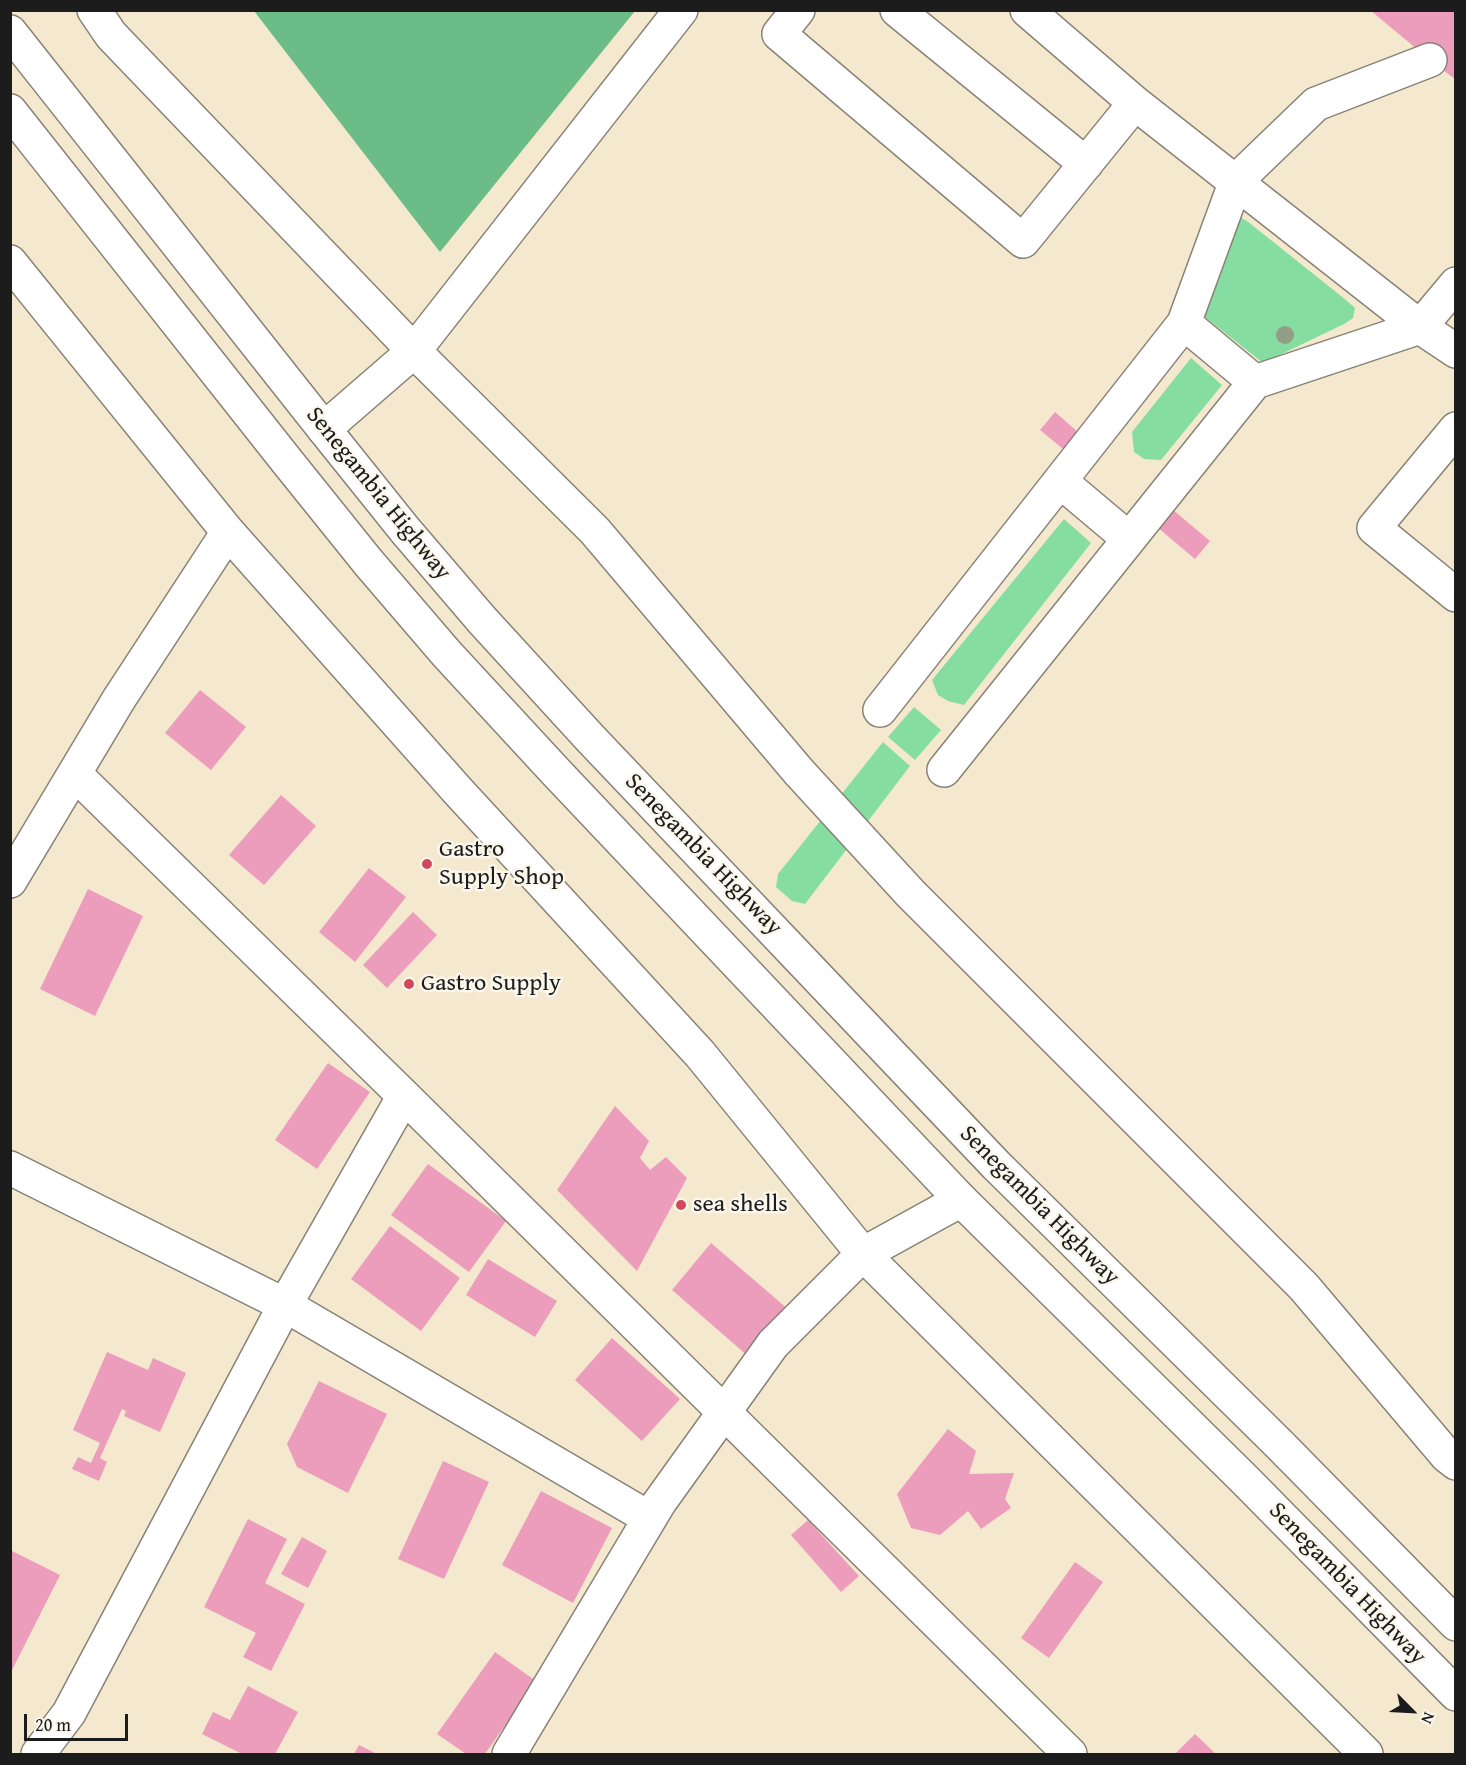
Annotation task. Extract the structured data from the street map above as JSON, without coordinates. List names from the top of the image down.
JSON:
{
  "streets": {
    "street": ["Senegambia Highway"]
  },
  "places": ["Gastro Supply Shop", "Gastro Supply", "sea shells"],
  "scale_bar": "20 m",
  "north": "bottom right"
}
